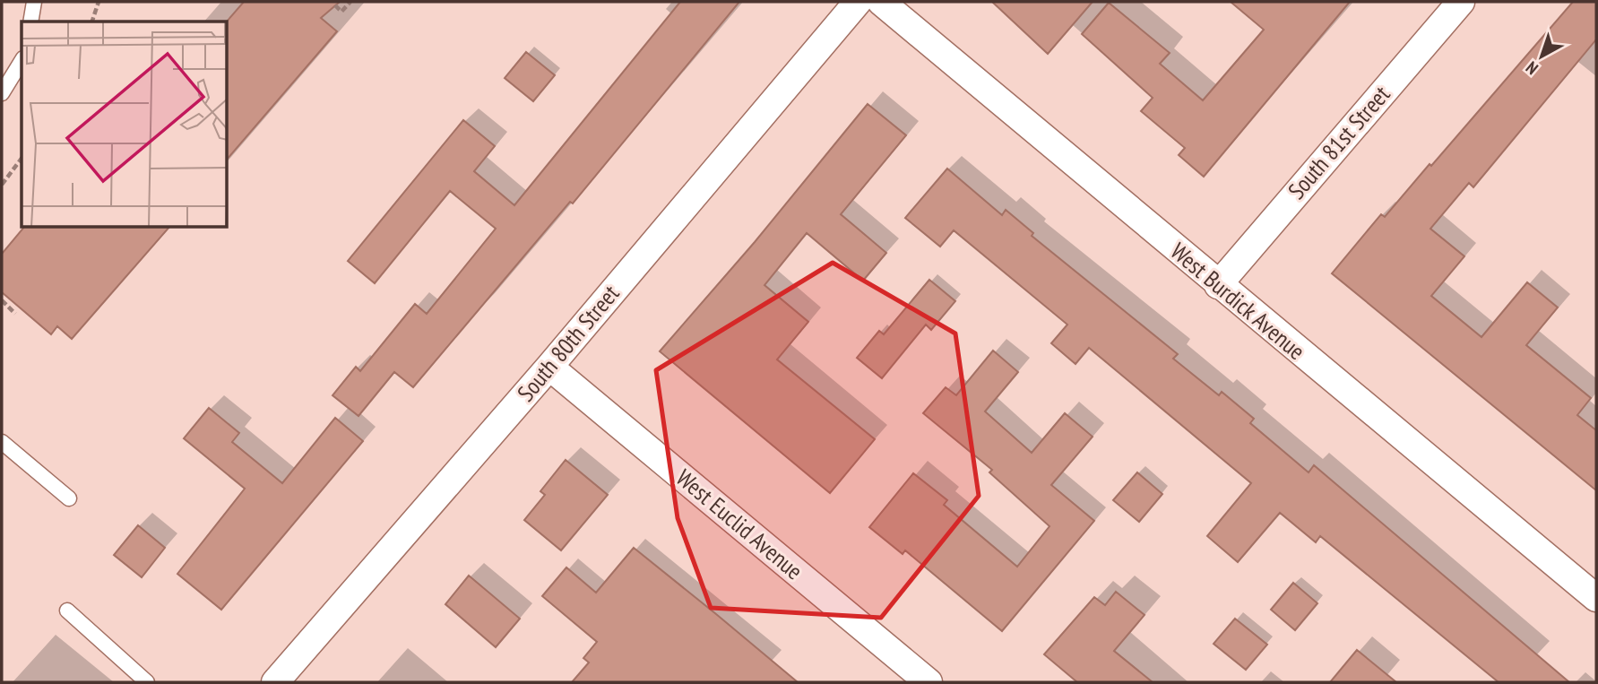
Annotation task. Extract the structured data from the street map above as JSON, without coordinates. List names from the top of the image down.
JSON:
{
  "streets": {
    "street": [
      "South 81st Street",
      "West Burdick Avenue",
      "South 80th Street",
      "West Euclid Avenue"
    ]
  },
  "crossings": [
    ["South 81st Street", "West Burdick Avenue"],
    ["South 80th Street", "West Euclid Avenue"]
  ],
  "north": "bottom left"
}
